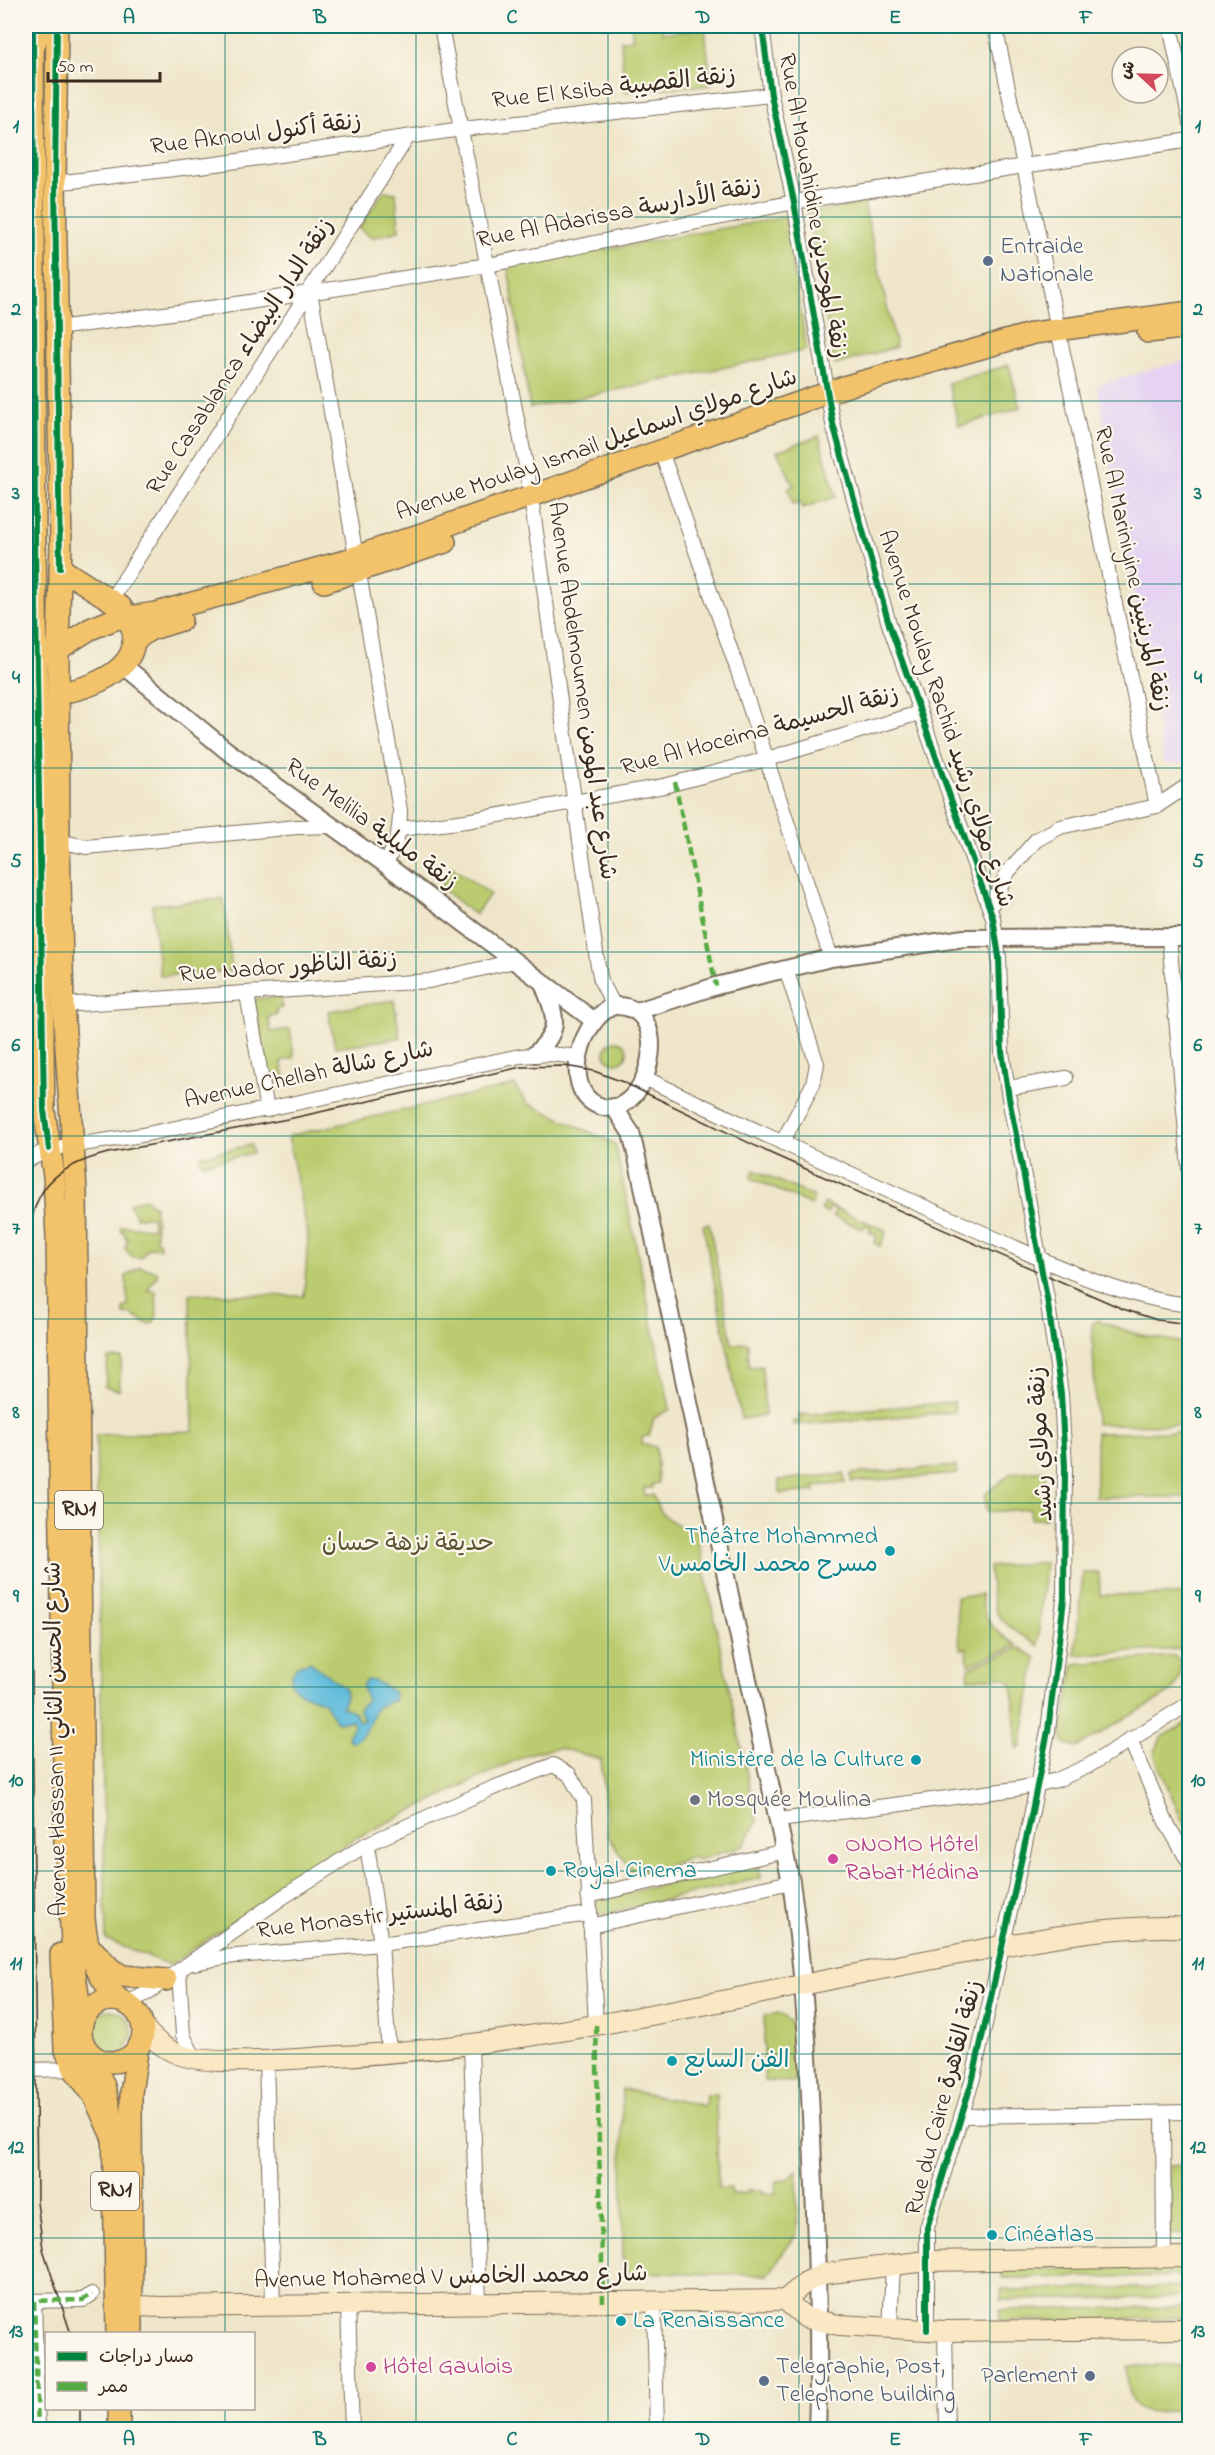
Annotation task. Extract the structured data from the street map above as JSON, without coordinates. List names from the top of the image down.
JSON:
{
  "streets": {
    "main road": [
      "Avenue Moulay Ismail شارع مولاي اسماعيل",
      "RN1",
      "Avenue Hassan II شارع الحسن الثاني",
      "Avenue Mohamed V شارع محمد الخامس"
    ],
    "street": [
      "Rue El Ksiba زنقة القصيبة",
      "Rue Aknoul زنقة أكنول",
      "Rue Al Mouahidine زنقة الموحدين",
      "Rue Al Adarissa زنقة الأدارسة",
      "Rue Casablanca زنقة الدار البيضاء",
      "Rue Al Mariniyine زنقة المرينيين",
      "Avenue Abdelmoumen شارع عبد المومن",
      "Avenue Moulay Rachid شارع مولاي رشيد",
      "Rue Al Hoceima زنقة الحسيمة",
      "Rue Melilia زنقة مليلية",
      "Rue Nador زنقة الناظور",
      "Avenue Chellah شارع شالة",
      "زنقة مولاي رشيد",
      "Rue Monastir زنقة المنستير",
      "Rue du Caire زنقة القاهرة"
    ]
  },
  "crossings": [
    ["Rue El Ksiba زنقة القصيبة", "Rue Aknoul زنقة أكنول"],
    ["Rue El Ksiba زنقة القصيبة", "Rue Al Mouahidine زنقة الموحدين"],
    ["Rue El Ksiba زنقة القصيبة", "Avenue Abdelmoumen شارع عبد المومن"],
    ["Rue Aknoul زنقة أكنول", "Rue Casablanca زنقة الدار البيضاء"],
    ["Rue Aknoul زنقة أكنول", "Avenue Abdelmoumen شارع عبد المومن"],
    ["Rue Aknoul زنقة أكنول", "Avenue Hassan II شارع الحسن الثاني"],
    ["Rue Al Mouahidine زنقة الموحدين", "Rue Al Adarissa زنقة الأدارسة"],
    ["Rue Al Mouahidine زنقة الموحدين", "Avenue Moulay Ismail شارع مولاي اسماعيل"],
    ["Rue Al Mouahidine زنقة الموحدين", "Avenue Moulay Rachid شارع مولاي رشيد"],
    ["Rue Al Adarissa زنقة الأدارسة", "Rue Casablanca زنقة الدار البيضاء"],
    ["Rue Al Adarissa زنقة الأدارسة", "Rue Al Mariniyine زنقة المرينيين"],
    ["Rue Al Adarissa زنقة الأدارسة", "Avenue Abdelmoumen شارع عبد المومن"],
    ["Rue Al Adarissa زنقة الأدارسة", "Avenue Hassan II شارع الحسن الثاني"],
    ["Avenue Moulay Ismail شارع مولاي اسماعيل", "Rue Al Mariniyine زنقة المرينيين"],
    ["Avenue Moulay Ismail شارع مولاي اسماعيل", "Avenue Abdelmoumen شارع عبد المومن"],
    ["Avenue Moulay Ismail شارع مولاي اسماعيل", "Avenue Moulay Rachid شارع مولاي رشيد"],
    ["Avenue Moulay Ismail شارع مولاي اسماعيل", "Avenue Hassan II شارع الحسن الثاني"],
    ["Avenue Abdelmoumen شارع عبد المومن", "Rue Al Hoceima زنقة الحسيمة"],
    ["Avenue Abdelmoumen شارع عبد المومن", "Rue Melilia زنقة مليلية"],
    ["Avenue Abdelmoumen شارع عبد المومن", "Avenue Chellah شارع شالة"],
    ["Avenue Moulay Rachid شارع مولاي رشيد", "Rue Al Hoceima زنقة الحسيمة"],
    ["Avenue Moulay Rachid شارع مولاي رشيد", "زنقة مولاي رشيد"],
    ["Rue Melilia زنقة مليلية", "Rue Nador زنقة الناظور"],
    ["Rue Melilia زنقة مليلية", "Avenue Chellah شارع شالة"],
    ["Rue Nador زنقة الناظور", "Avenue Hassan II شارع الحسن الثاني"],
    ["Avenue Chellah شارع شالة", "Avenue Hassan II شارع الحسن الثاني"],
    ["زنقة مولاي رشيد", "Rue du Caire زنقة القاهرة"],
    ["RN1", "Avenue Hassan II شارع الحسن الثاني"],
    ["RN1", "Avenue Mohamed V شارع محمد الخامس"]
  ],
  "parks": ["حديقة نزهة حسان"],
  "places": [
    "Entraide Nationale",
    "Théâtre Mohammed Vمسرح محمد الخامس",
    "Ministère de la Culture",
    "Mosquée Moulina",
    "ONOMO Hôtel Rabat Médina",
    "Royal Cinema",
    "الفن السابع",
    "Cinéatlas",
    "La Renaissance",
    "Hôtel Gaulois",
    "Parlement",
    "Telegraphie, Post, Telephone building"
  ],
  "legend": ["مسار دراجات", "ممر"],
  "scale_bar": "50 m",
  "north": "left",
  "grid": {
    "columns": [
      "A",
      "B",
      "C",
      "D",
      "E",
      "F"
    ],
    "rows": [
      "1",
      "2",
      "3",
      "4",
      "5",
      "6",
      "7",
      "8",
      "9",
      "10",
      "11",
      "12",
      "13"
    ]
  }
}
